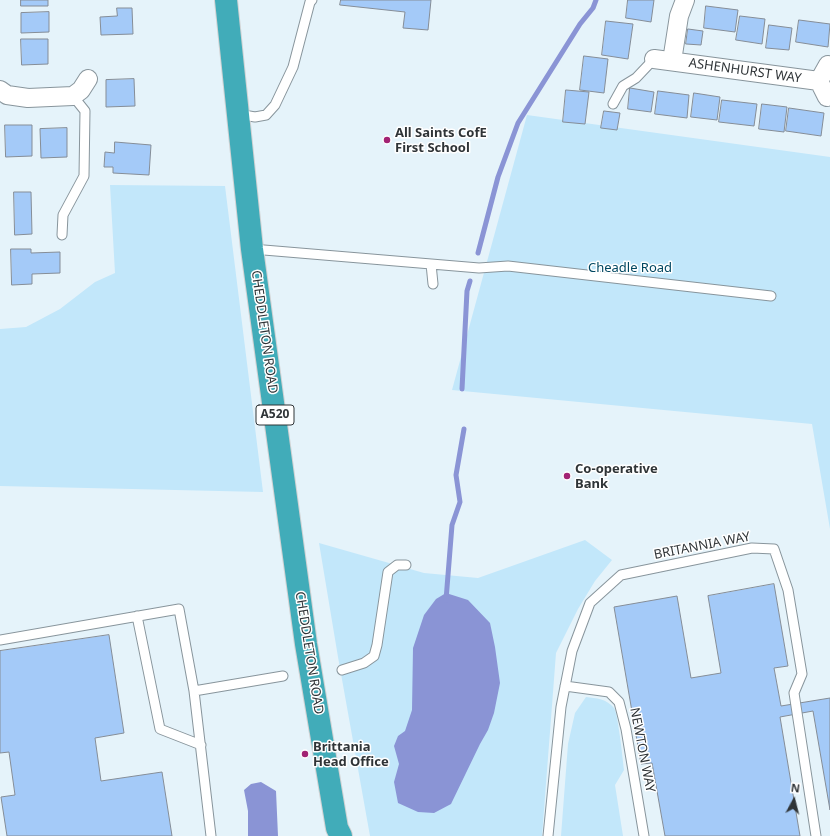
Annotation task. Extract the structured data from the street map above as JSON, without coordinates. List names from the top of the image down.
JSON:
{
  "streets": {
    "highway": ["CHEDDLETON ROAD", "A520"],
    "street": ["ASHENHURST WAY"],
    "lane": ["BRITANNIA WAY", "NEWTON WAY"]
  },
  "crossings": [
    ["BRITANNIA WAY", "NEWTON WAY"]
  ],
  "parks": ["Cheadle Road"],
  "places": ["All Saints CofE First School", "Co-operative Bank", "Brittania Head Office"],
  "north": "top"
}
